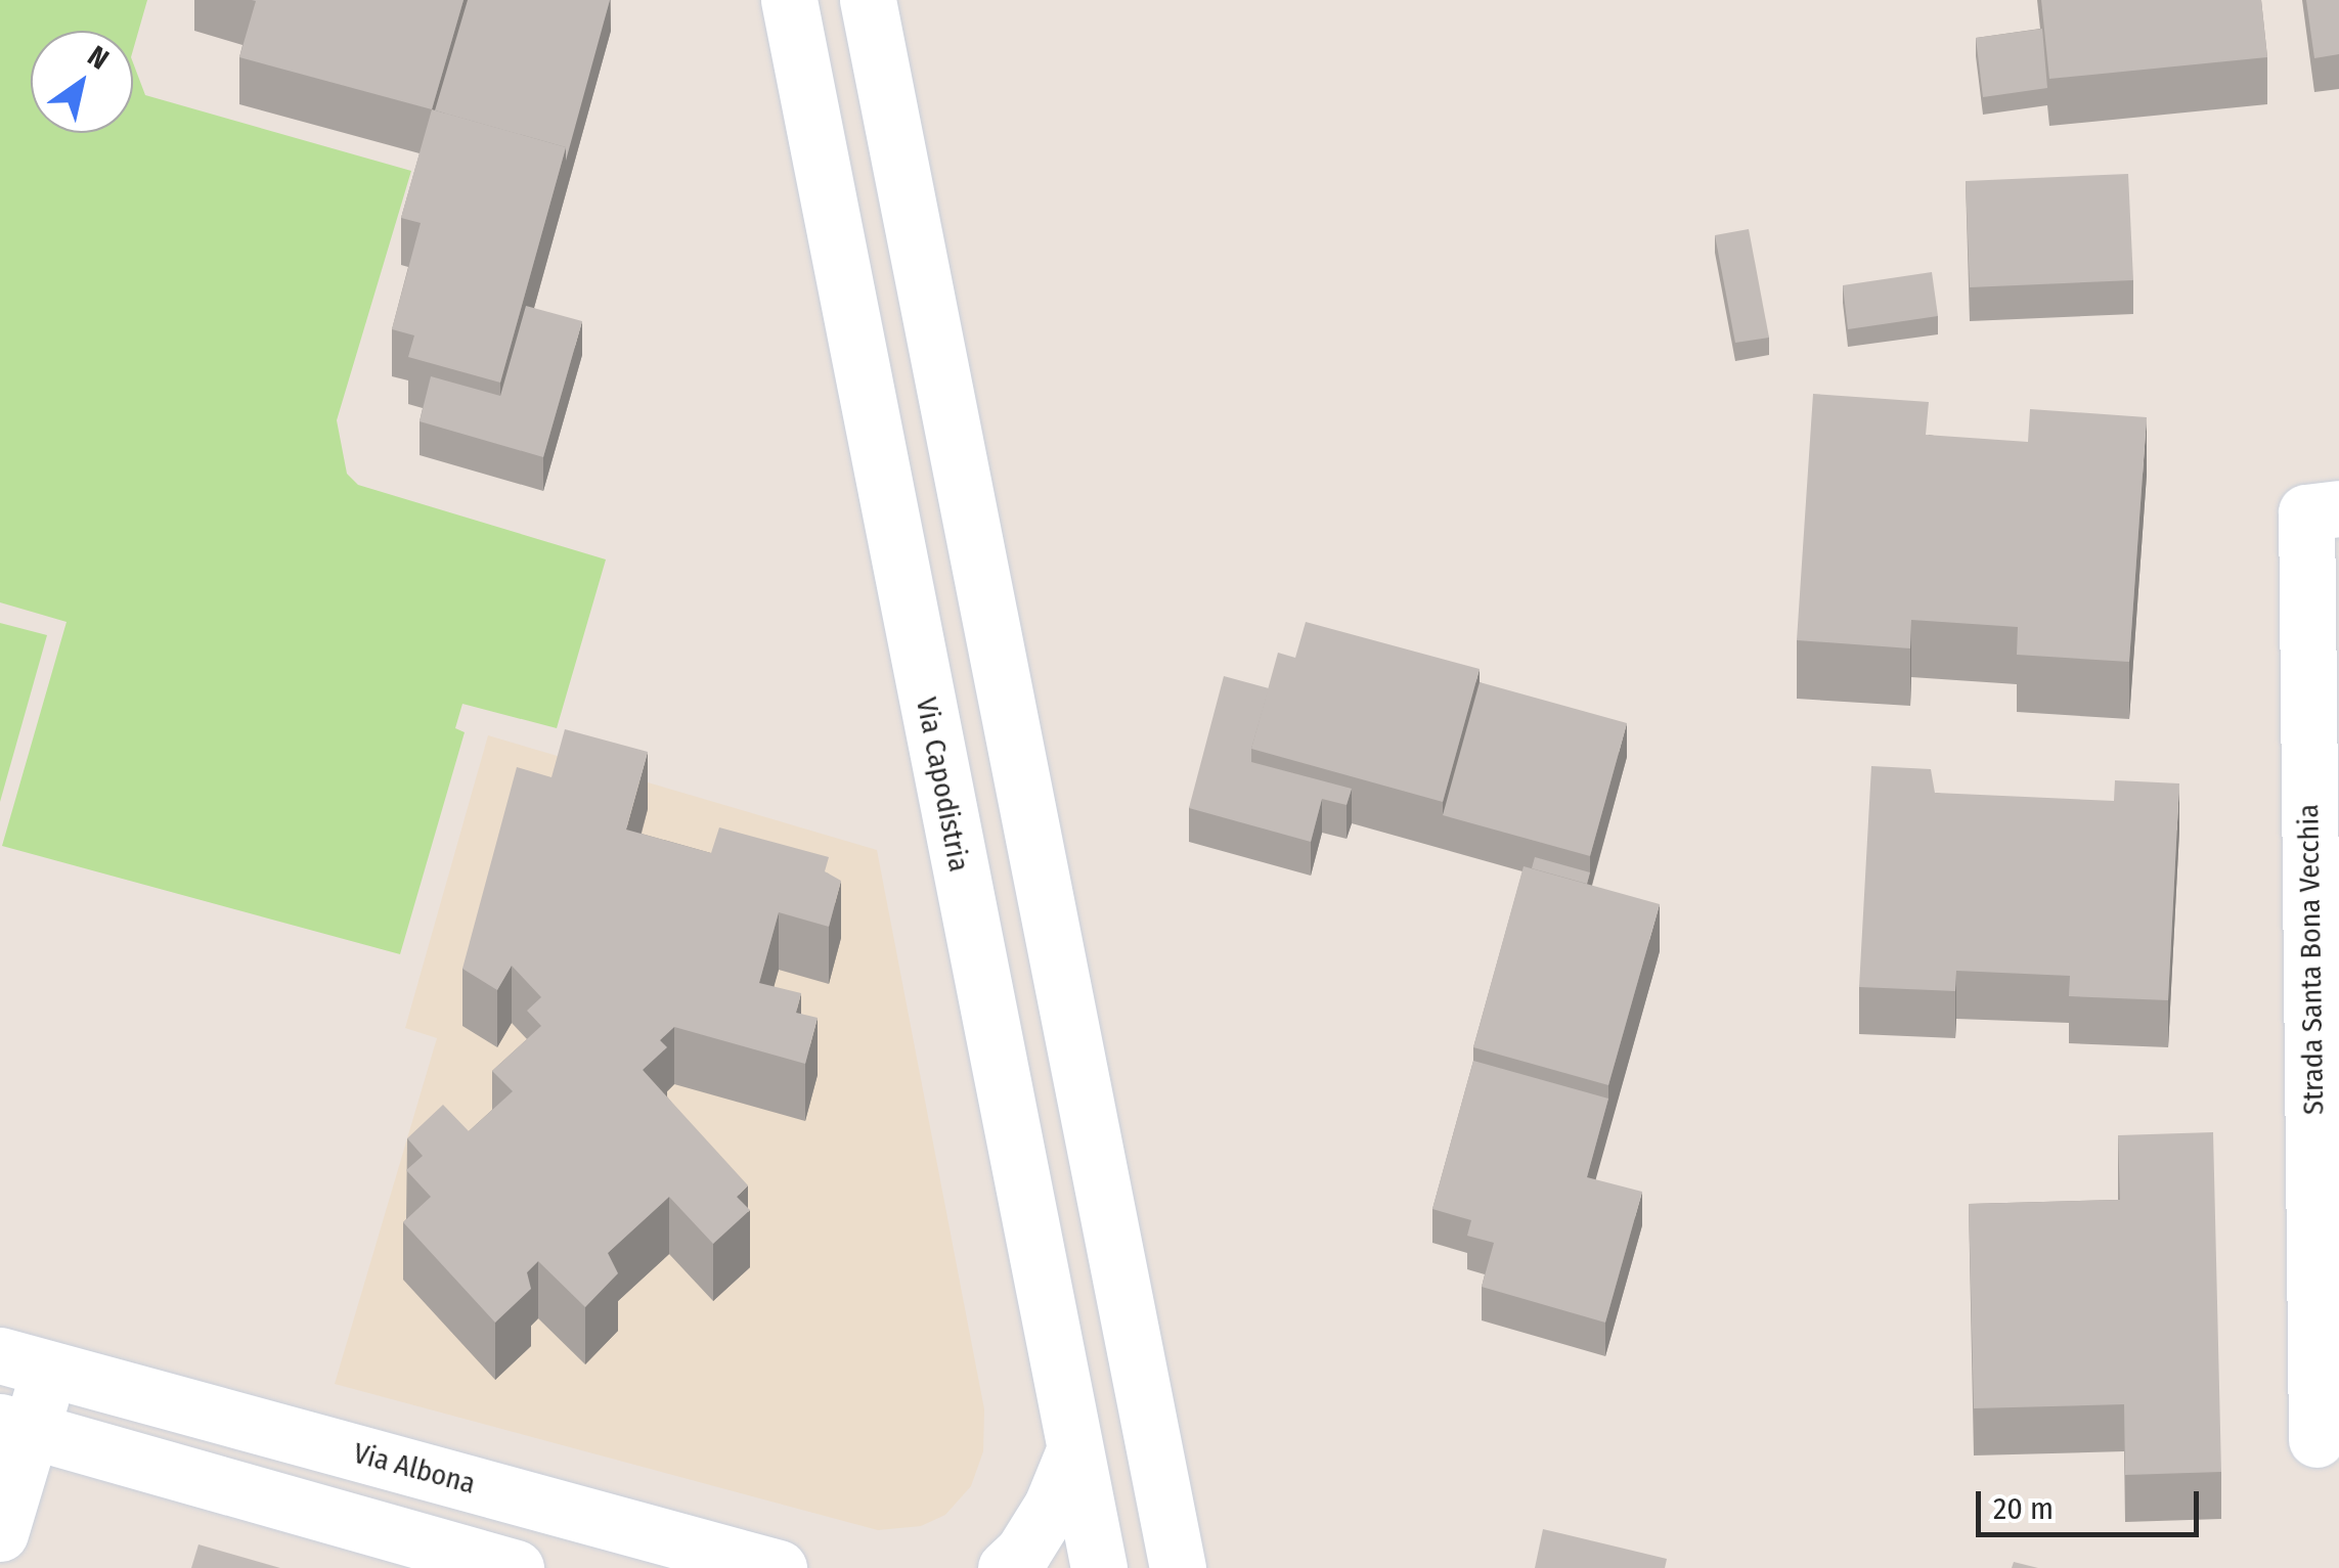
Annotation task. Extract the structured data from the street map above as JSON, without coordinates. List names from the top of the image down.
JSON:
{
  "streets": {
    "street": ["Via Capodistria", "Strada Santa Bona Vecchia", "Via Albona"]
  },
  "scale_bar": "20 m",
  "north": "top right"
}
